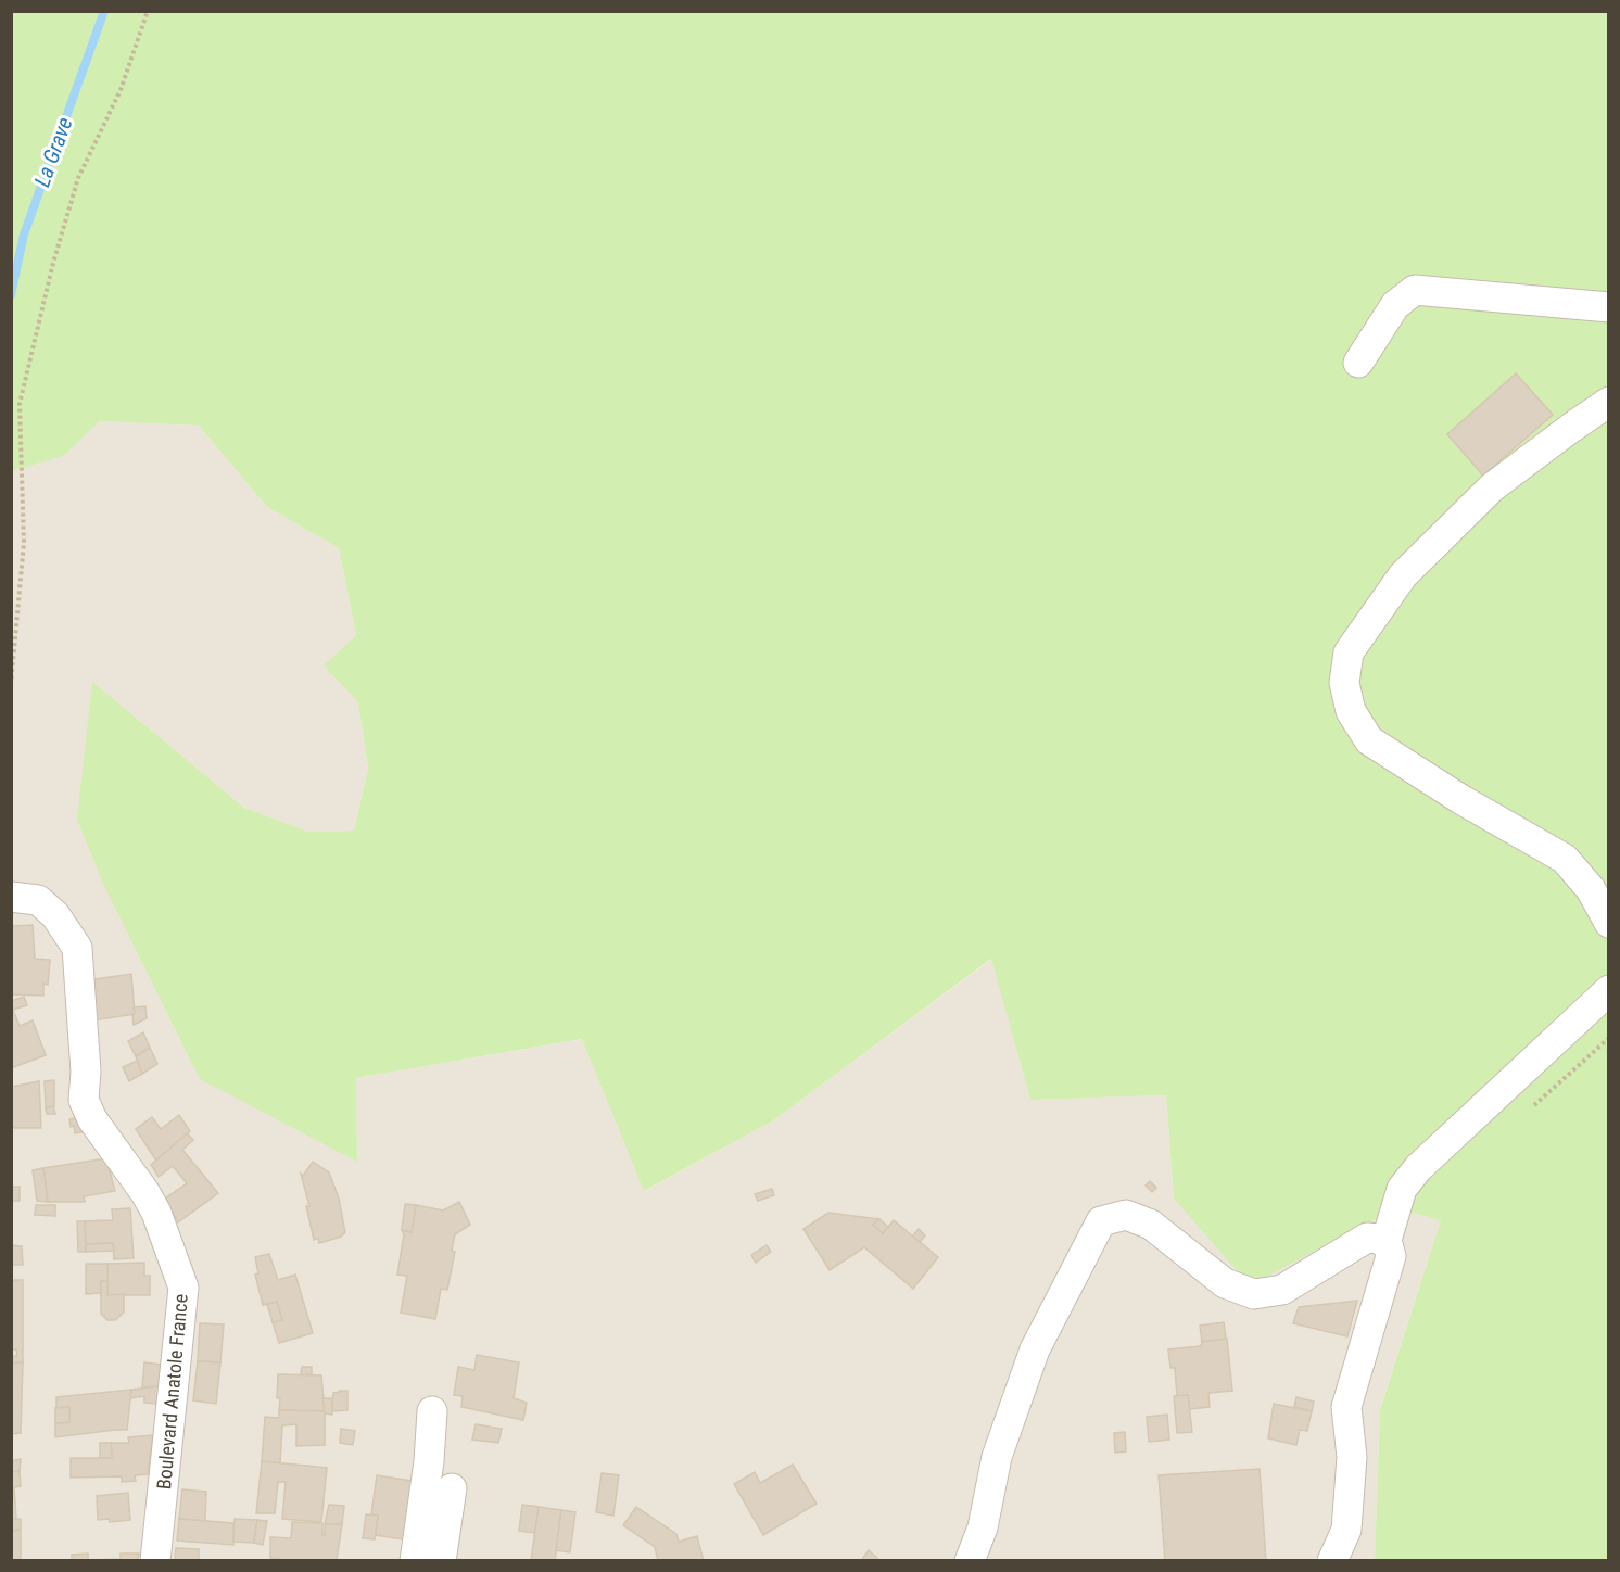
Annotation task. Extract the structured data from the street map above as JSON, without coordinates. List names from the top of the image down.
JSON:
{
  "streets": {
    "street": ["Boulevard Anatole France"]
  },
  "water": ["La Grave"]
}
